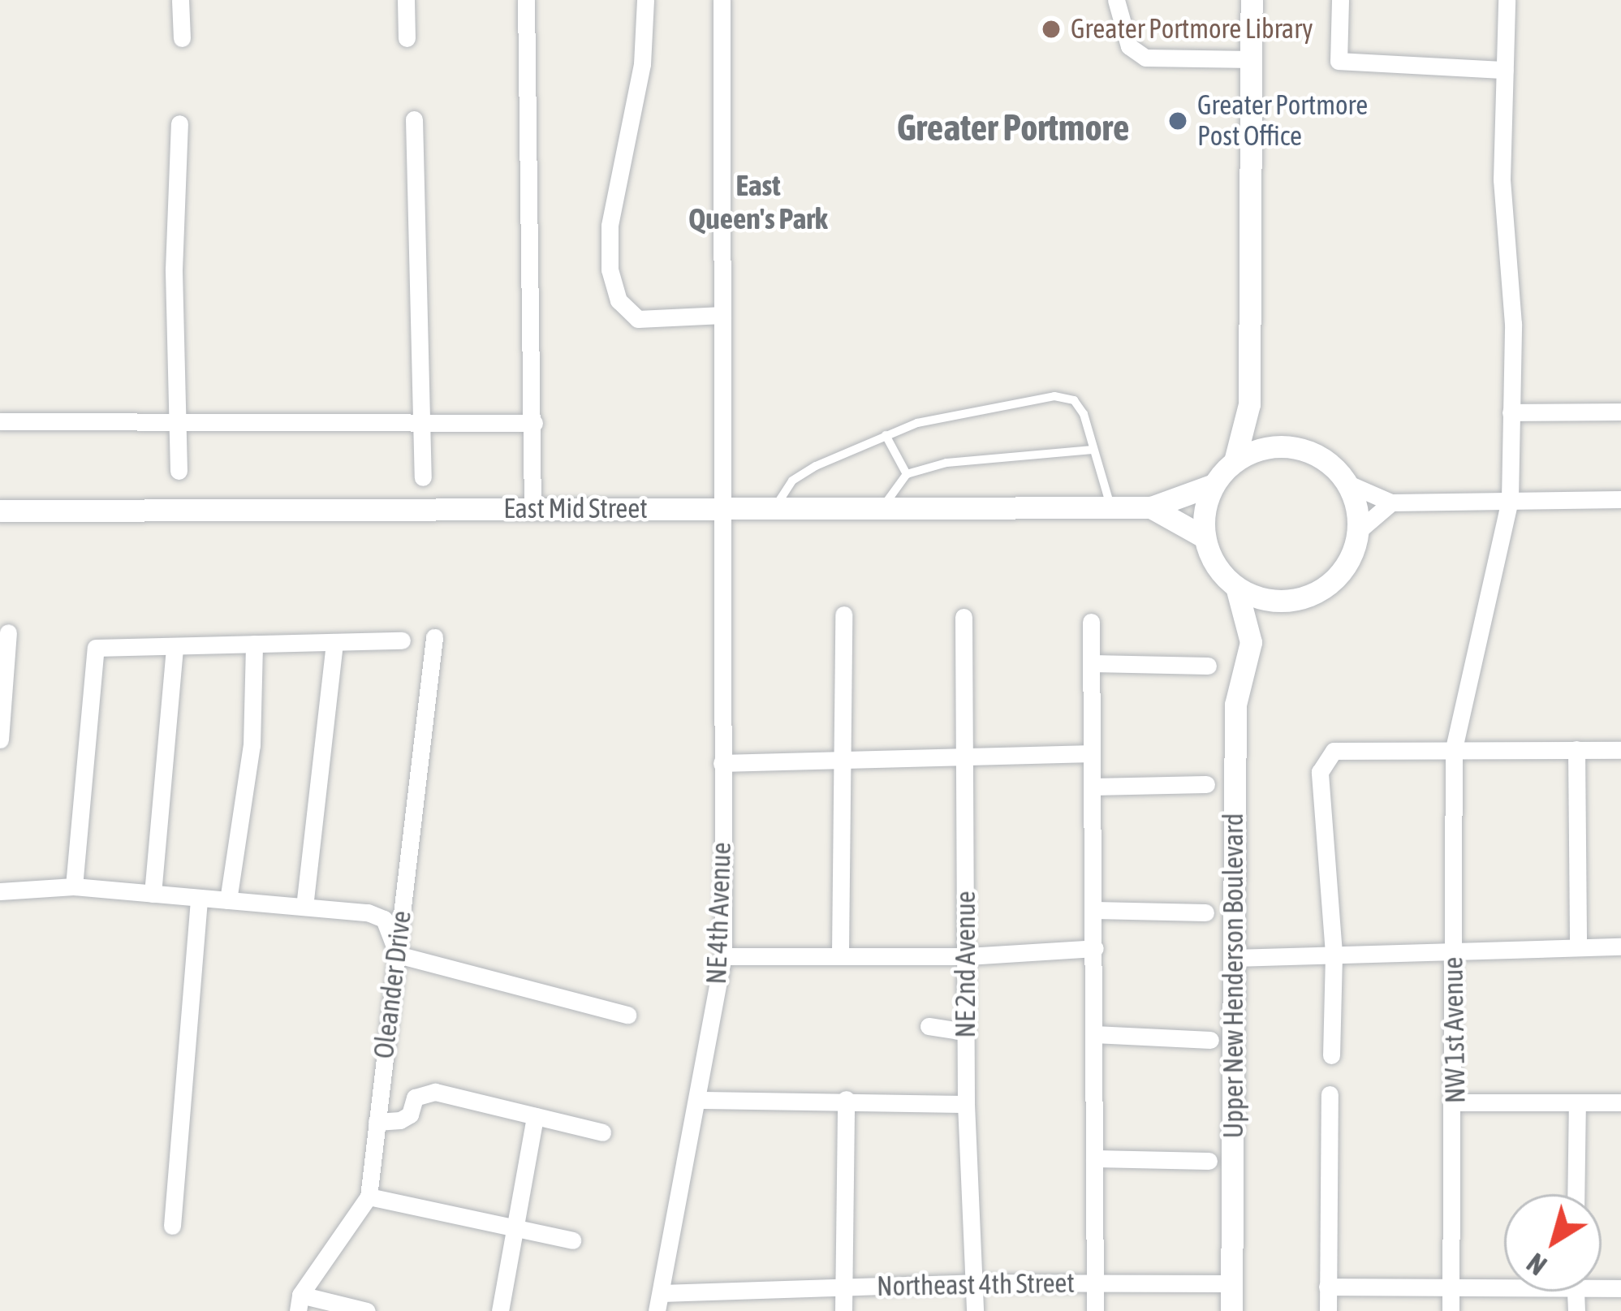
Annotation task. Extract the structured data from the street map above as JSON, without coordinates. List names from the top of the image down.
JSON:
{
  "streets": {
    "street": [
      "East Mid Street",
      "NE 4th Avenue",
      "NE 2nd Avenue",
      "Upper New Henderson Boulevard",
      "Oleander Drive",
      "NW 1st Avenue",
      "Northeast 4th Street"
    ]
  },
  "crossings": [
    ["East Mid Street", "NE 4th Avenue"],
    ["East Mid Street", "Upper New Henderson Boulevard"],
    ["NE 4th Avenue", "Northeast 4th Street"],
    ["NE 2nd Avenue", "Northeast 4th Street"],
    ["Upper New Henderson Boulevard", "Northeast 4th Street"]
  ],
  "districts": ["Greater Portmore", "East Queen's Park"],
  "places": ["Greater Portmore Library", "Greater Portmore Post Office"],
  "north": "bottom left"
}
